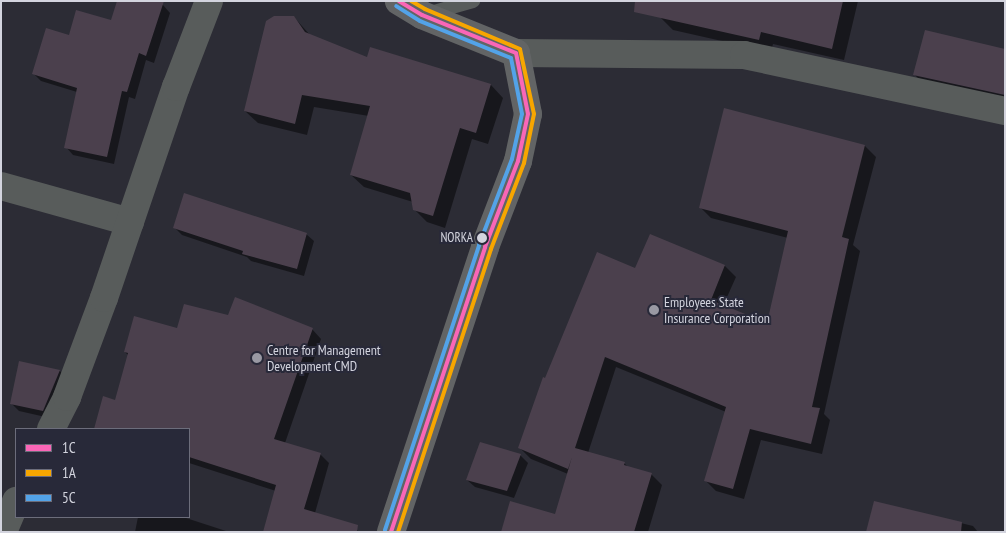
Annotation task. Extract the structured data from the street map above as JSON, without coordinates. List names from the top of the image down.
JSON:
{
  "places": ["NORKA", "Employees State Insurance Corporation", "Centre for Management Development CMD"],
  "lines": ["transit line 1C", "transit line 1A", "transit line 5C"],
  "legend": ["1C", "1A", "5C"]
}
